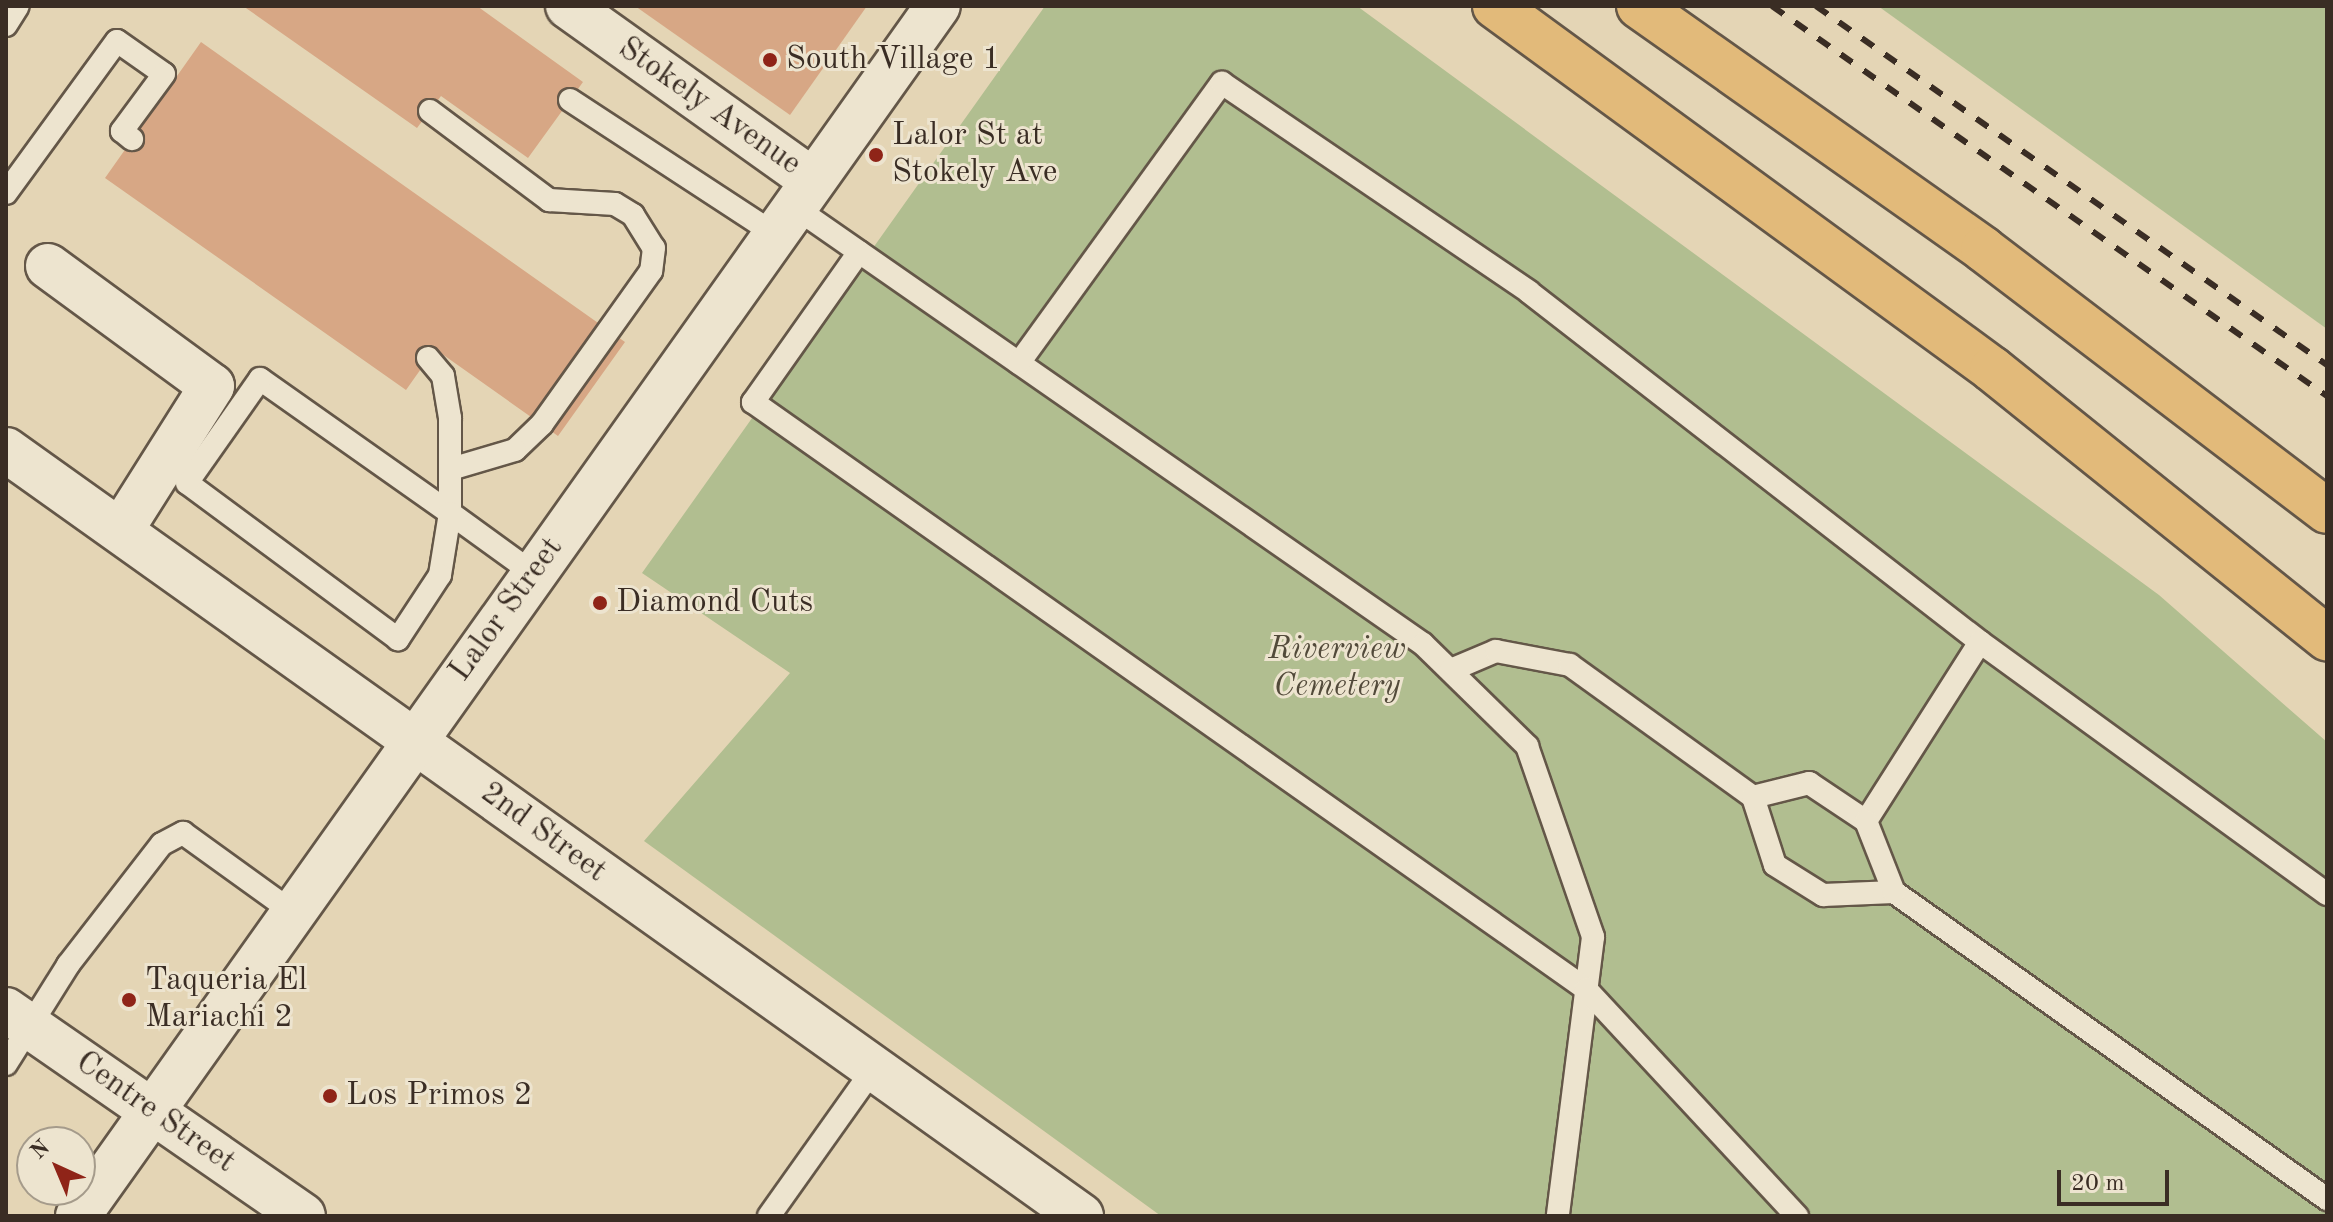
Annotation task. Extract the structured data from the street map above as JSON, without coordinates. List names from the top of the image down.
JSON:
{
  "streets": {
    "street": [
      "Stokely Avenue",
      "Lalor Street",
      "2nd Street",
      "Centre Street"
    ]
  },
  "crossings": [
    ["Stokely Avenue", "Lalor Street"],
    ["Lalor Street", "2nd Street"],
    ["Lalor Street", "Centre Street"]
  ],
  "parks": ["Riverview Cemetery"],
  "places": [
    "South Village 1",
    "Lalor St at Stokely Ave",
    "Diamond Cuts",
    "Taqueria El Mariachi 2",
    "Los Primos 2"
  ],
  "scale_bar": "20 m",
  "north": "top left"
}
